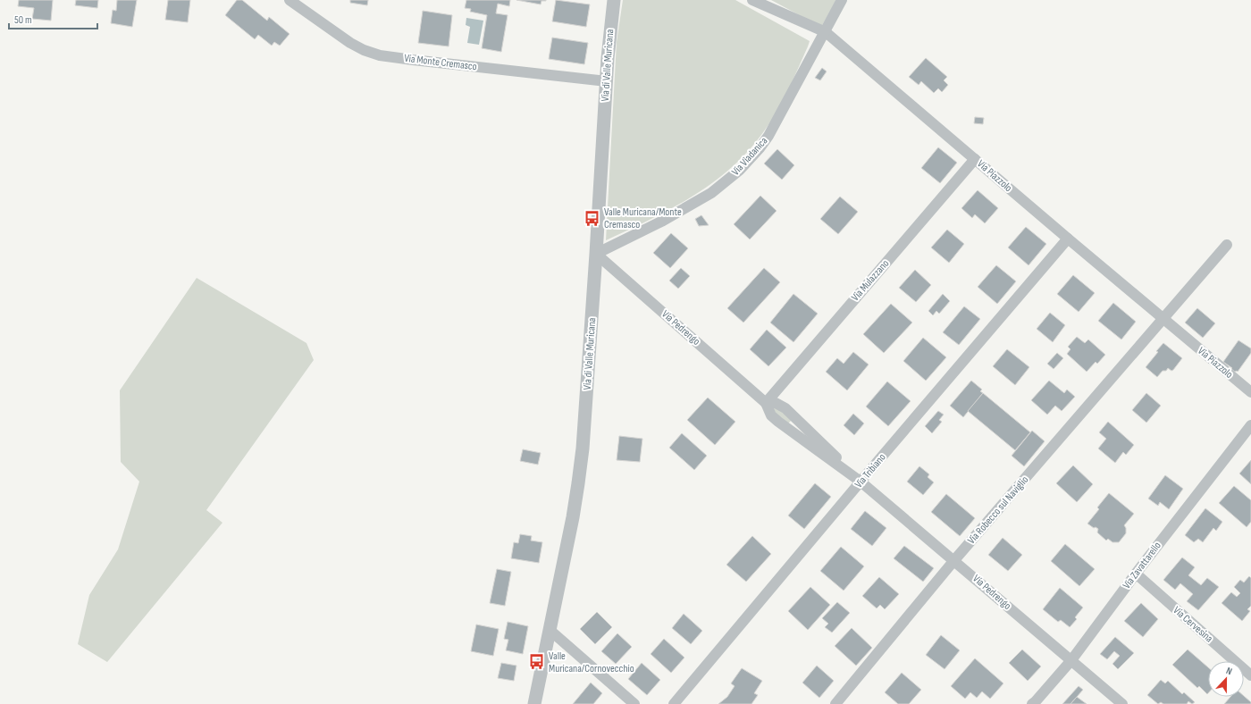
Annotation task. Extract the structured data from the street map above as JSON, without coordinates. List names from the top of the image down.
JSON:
{
  "streets": {
    "street": [
      "Via Monte Cremasco",
      "Via di Valle Muricana",
      "Via Viadanica",
      "Via Piazzolo",
      "Via Mulazzano",
      "Via Pedrengo",
      "Via Tribiano",
      "Via Robecco sul Naviglio",
      "Via Zavattarello",
      "Via Cervesina"
    ]
  },
  "crossings": [
    ["Via Monte Cremasco", "Via di Valle Muricana"],
    ["Via di Valle Muricana", "Via Viadanica"],
    ["Via di Valle Muricana", "Via Pedrengo"],
    ["Via Viadanica", "Via Piazzolo"],
    ["Via Viadanica", "Via Pedrengo"],
    ["Via Piazzolo", "Via Mulazzano"],
    ["Via Piazzolo", "Via Tribiano"],
    ["Via Piazzolo", "Via Robecco sul Naviglio"],
    ["Via Mulazzano", "Via Pedrengo"],
    ["Via Pedrengo", "Via Tribiano"],
    ["Via Pedrengo", "Via Robecco sul Naviglio"],
    ["Via Pedrengo", "Via Zavattarello"],
    ["Via Zavattarello", "Via Cervesina"]
  ],
  "places": {
    "bus stop": ["Valle Muricana/Monte Cremasco", "Valle Muricana/Cornovecchio"]
  },
  "scale_bar": "50 m",
  "north": "top"
}
